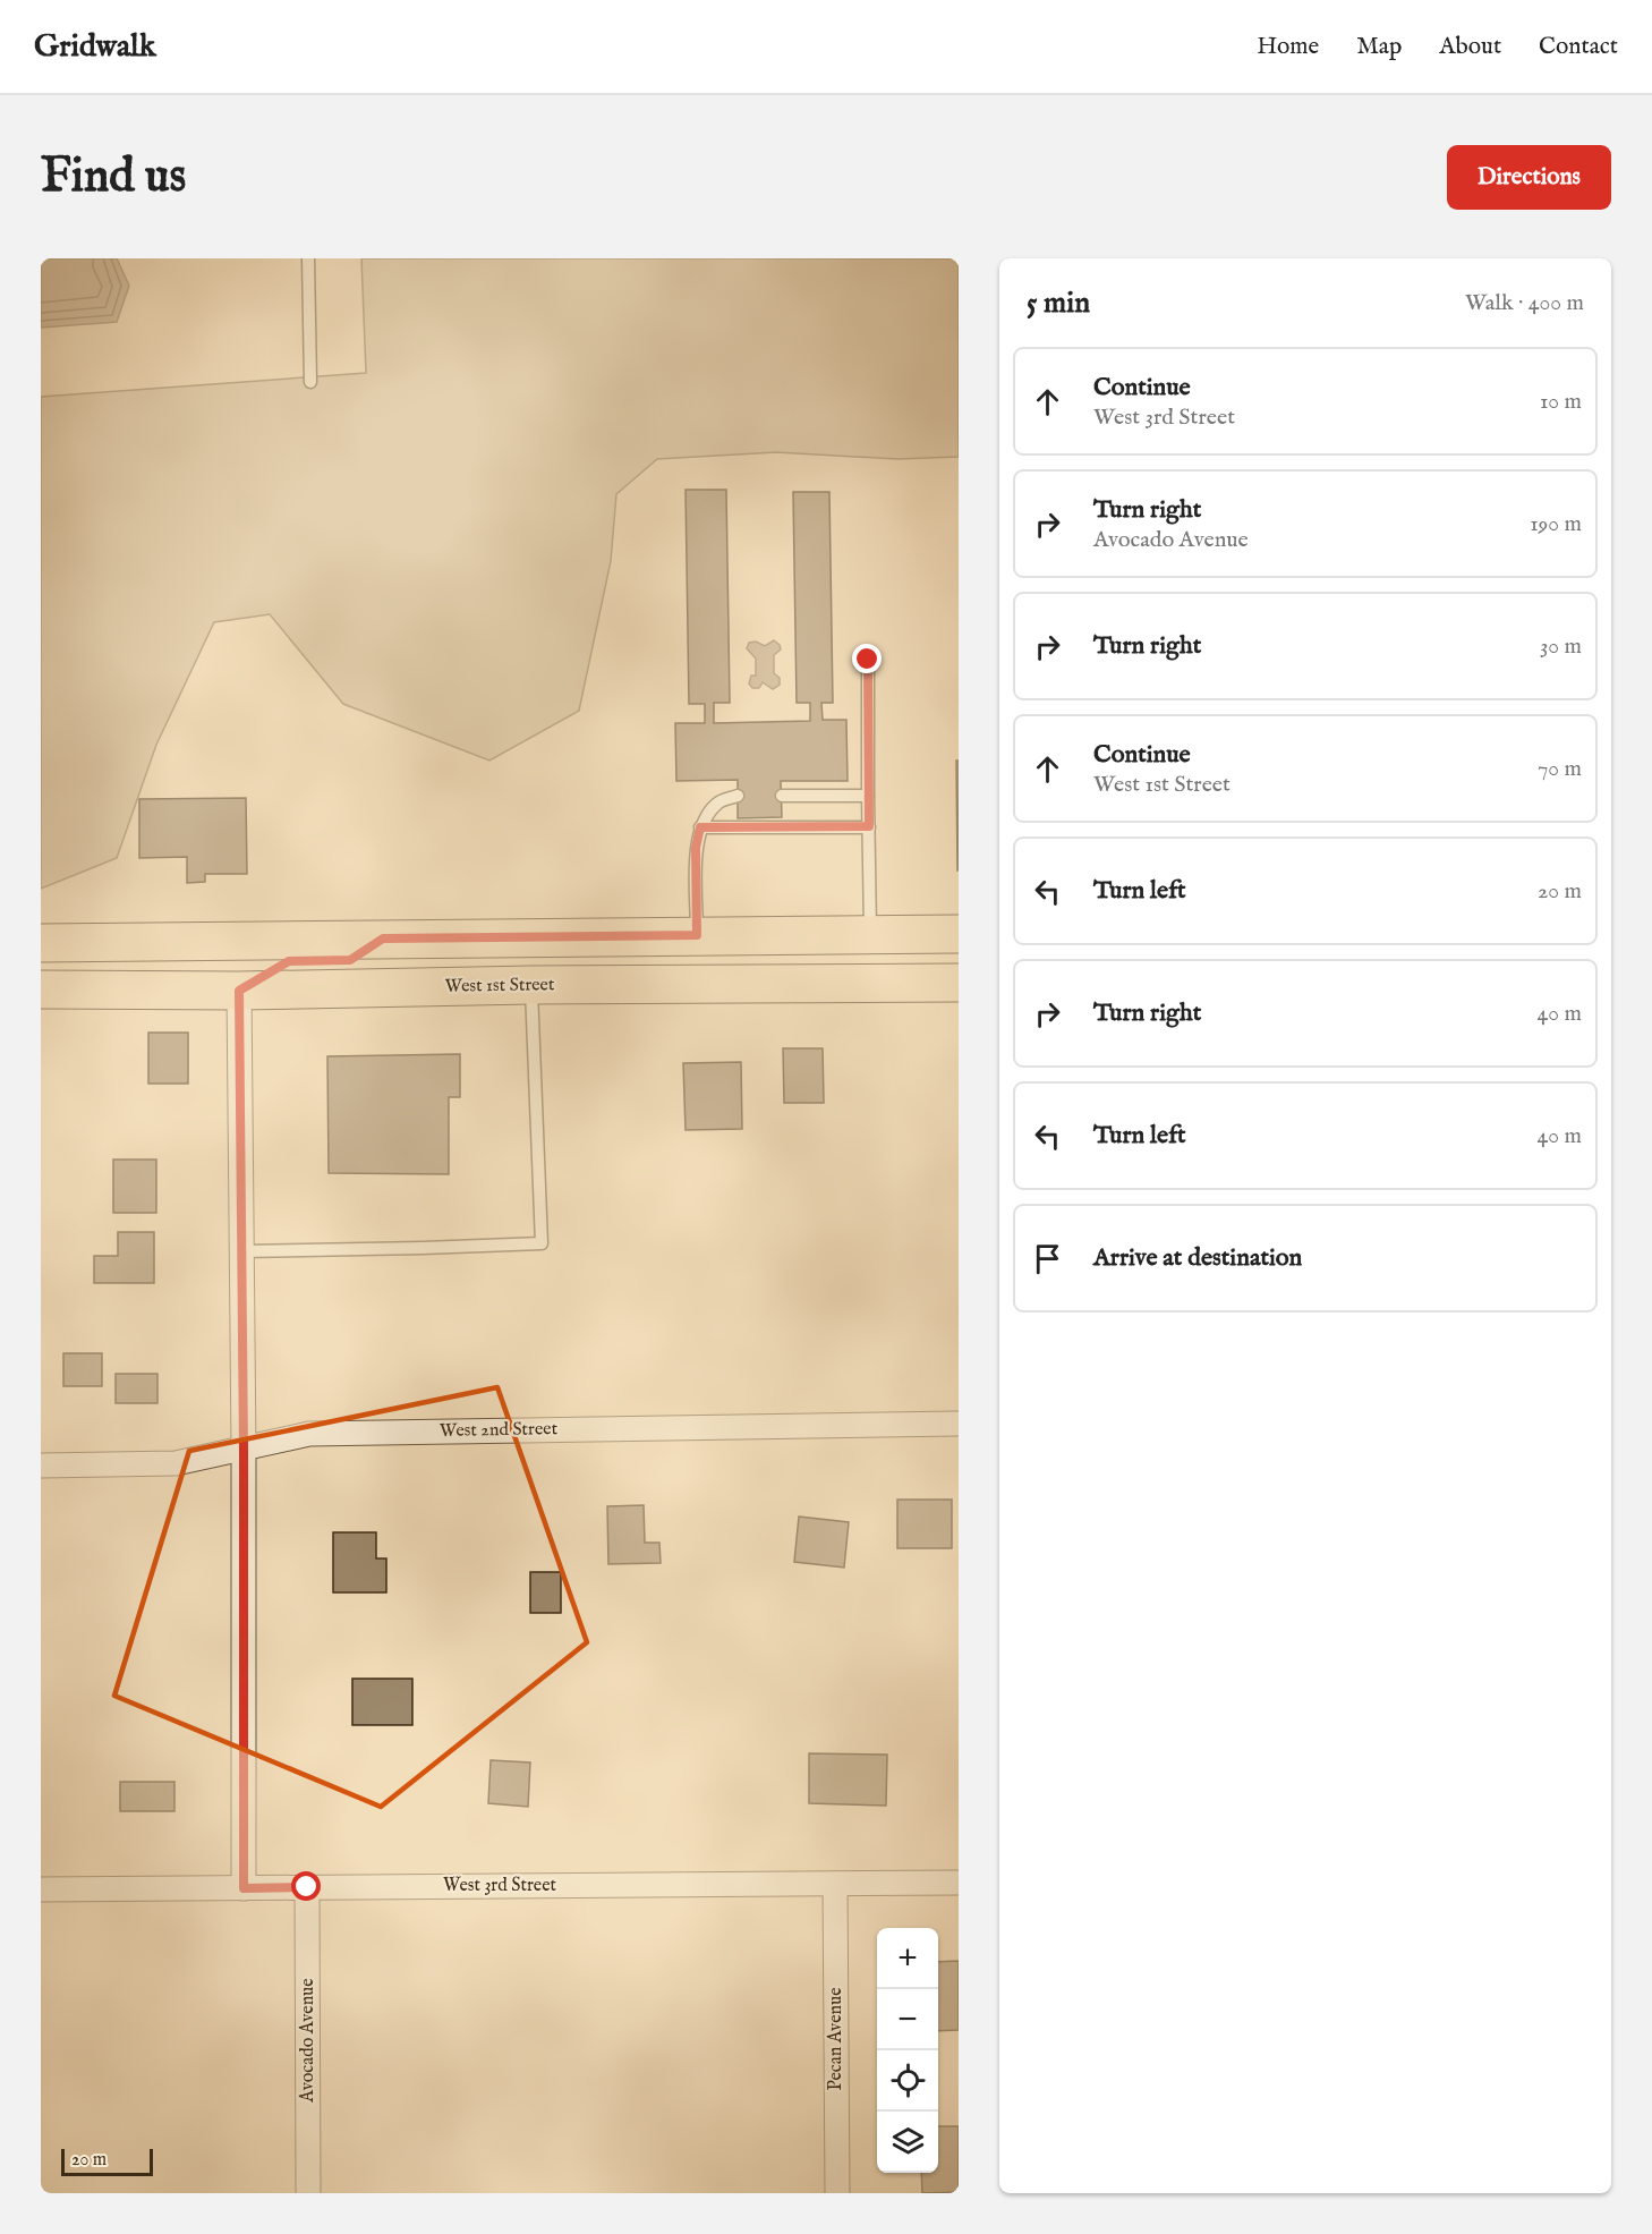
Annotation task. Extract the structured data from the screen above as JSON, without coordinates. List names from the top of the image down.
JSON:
{
  "streets": {
    "main road": ["West 1st Street"],
    "street": [
      "West 2nd Street",
      "West 3rd Street",
      "Pecan Avenue",
      "Avocado Avenue"
    ]
  },
  "crossings": [
    ["West 3rd Street", "Pecan Avenue"],
    ["West 3rd Street", "Avocado Avenue"]
  ],
  "scale_bar": "20 m",
  "page": {
    "header": "Gridwalk",
    "nav": [
      "Home",
      "Map",
      "About",
      "Contact"
    ],
    "buttons": "Directions",
    "title": "Find us",
    "heading": ["5 min", "Walk · 400 m"],
    "list": [
      ["Continue", "West 3rd Street", "10 m"],
      ["Turn right", "Avocado Avenue", "190 m"],
      ["Turn right", "30 m"],
      ["Continue", "West 1st Street", "70 m"],
      ["Turn left", "20 m"],
      ["Turn right", "40 m"],
      ["Turn left", "40 m"],
      "Arrive at destination"
    ],
    "map_buttons": ["+", "−"],
    "scale": "20 m"
  }
}
